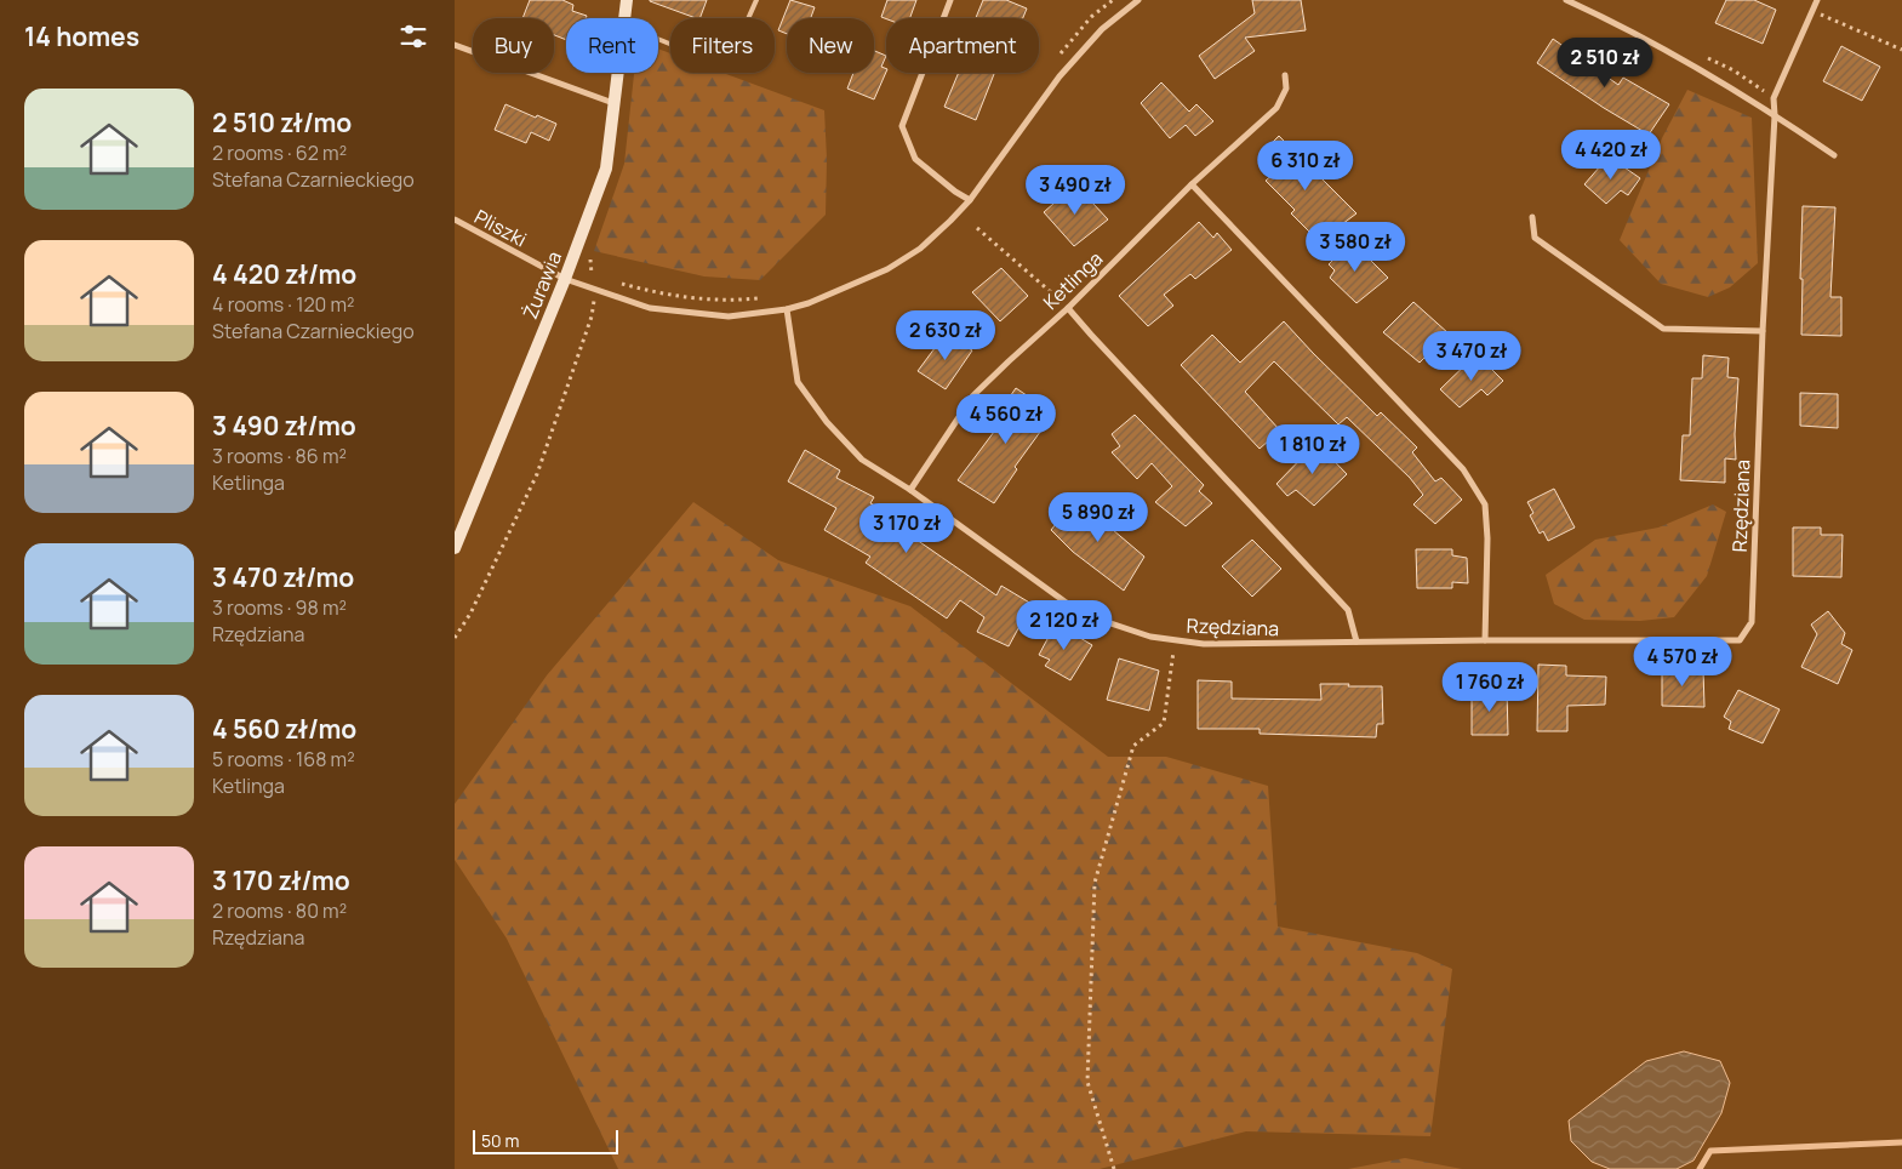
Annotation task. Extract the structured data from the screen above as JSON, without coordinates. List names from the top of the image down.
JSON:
{
  "streets": {
    "street": [
      "Pliszki",
      "Ketlinga",
      "Żurawia",
      "Rzędziana"
    ]
  },
  "crossings": [
    ["Pliszki", "Żurawia"],
    ["Pliszki", "Rzędziana"],
    ["Ketlinga", "Rzędziana"]
  ],
  "scale_bar": "50 m",
  "page": {
    "heading": "14 homes",
    "chip": [
      "Buy",
      "Rent",
      "Filters",
      "New",
      "Apartment"
    ],
    "price": [
      "2 510 zł",
      "4 420 zł",
      "6 310 zł",
      "3 490 zł",
      "3 580 zł",
      "2 630 zł",
      "3 470 zł",
      "4 560 zł",
      "1 810 zł",
      "5 890 zł",
      "3 170 zł",
      "2 120 zł",
      "4 570 zł",
      "1 760 zł"
    ],
    "list": [
      {
        "name": "2 510 zł/mo",
        "note": "2 rooms · 62 m² · Stefana Czarnieckiego"
      },
      {
        "name": "4 420 zł/mo",
        "note": "4 rooms · 120 m² · Stefana Czarnieckiego"
      },
      {
        "name": "3 490 zł/mo",
        "note": "3 rooms · 86 m² · Ketlinga"
      },
      {
        "name": "3 470 zł/mo",
        "note": "3 rooms · 98 m² · Rzędziana"
      },
      {
        "name": "4 560 zł/mo",
        "note": "5 rooms · 168 m² · Ketlinga"
      },
      {
        "name": "3 170 zł/mo",
        "note": "2 rooms · 80 m² · Rzędziana"
      }
    ],
    "scale": "50 m"
  }
}
